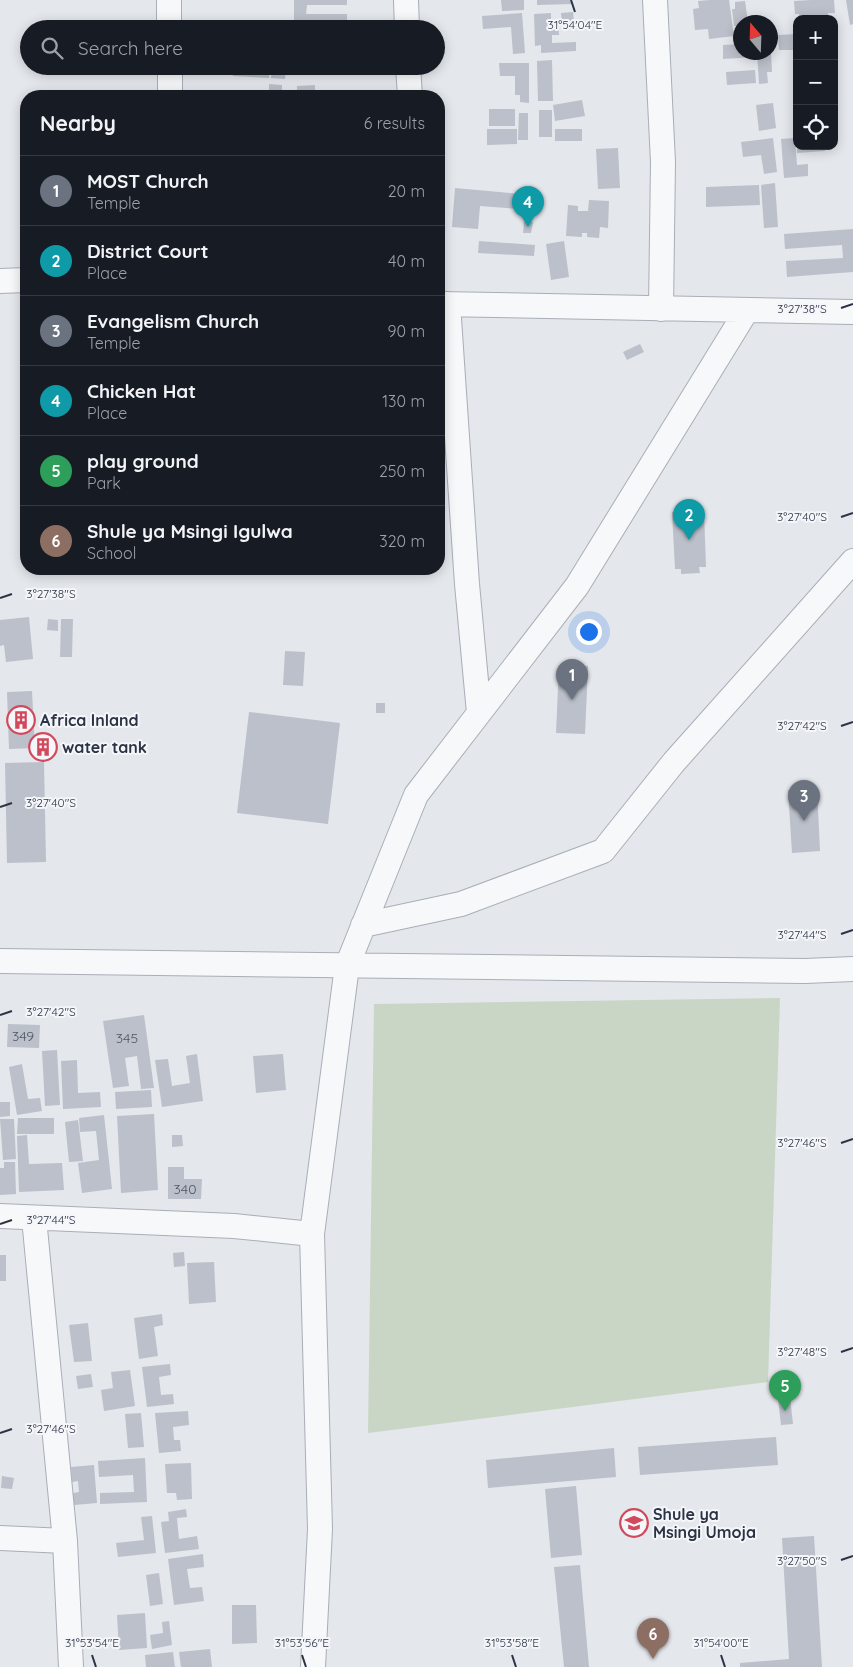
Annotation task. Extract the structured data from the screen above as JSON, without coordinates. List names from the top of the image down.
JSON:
{
  "places": {
    "building": ["Africa Inland", "water tank"],
    "school or university": ["Shule ya Msingi Umoja"]
  },
  "house_numbers": ["349", "345", "340"],
  "north": "top",
  "page": {
    "map_buttons": ["+", "−"],
    "search": "Search here",
    "heading": ["Nearby", "6 results"],
    "list": [
      {
        "mark": "1",
        "name": "MOST Church",
        "note": "Temple",
        "value": "20 m"
      },
      {
        "mark": "2",
        "name": "District Court",
        "note": "Place",
        "value": "40 m"
      },
      {
        "mark": "3",
        "name": "Evangelism Church",
        "note": "Temple",
        "value": "90 m"
      },
      {
        "mark": "4",
        "name": "Chicken Hat",
        "note": "Place",
        "value": "130 m"
      },
      {
        "mark": "5",
        "name": "play ground",
        "note": "Park",
        "value": "250 m"
      },
      {
        "mark": "6",
        "name": "Shule ya Msingi Igulwa",
        "note": "School",
        "value": "320 m"
      }
    ],
    "pins": [
      "4",
      "2",
      "1",
      "3",
      "5",
      "6"
    ]
  },
  "coordinates": [
    "31°54'04\"E",
    "3°27'38\"S",
    "3°27'40\"S",
    "3°27'42\"S",
    "3°27'44\"S",
    "3°27'46\"S",
    "3°27'48\"S",
    "3°27'50\"S",
    "31°53'54\"E",
    "31°53'56\"E",
    "31°53'58\"E",
    "31°54'00\"E"
  ]
}
